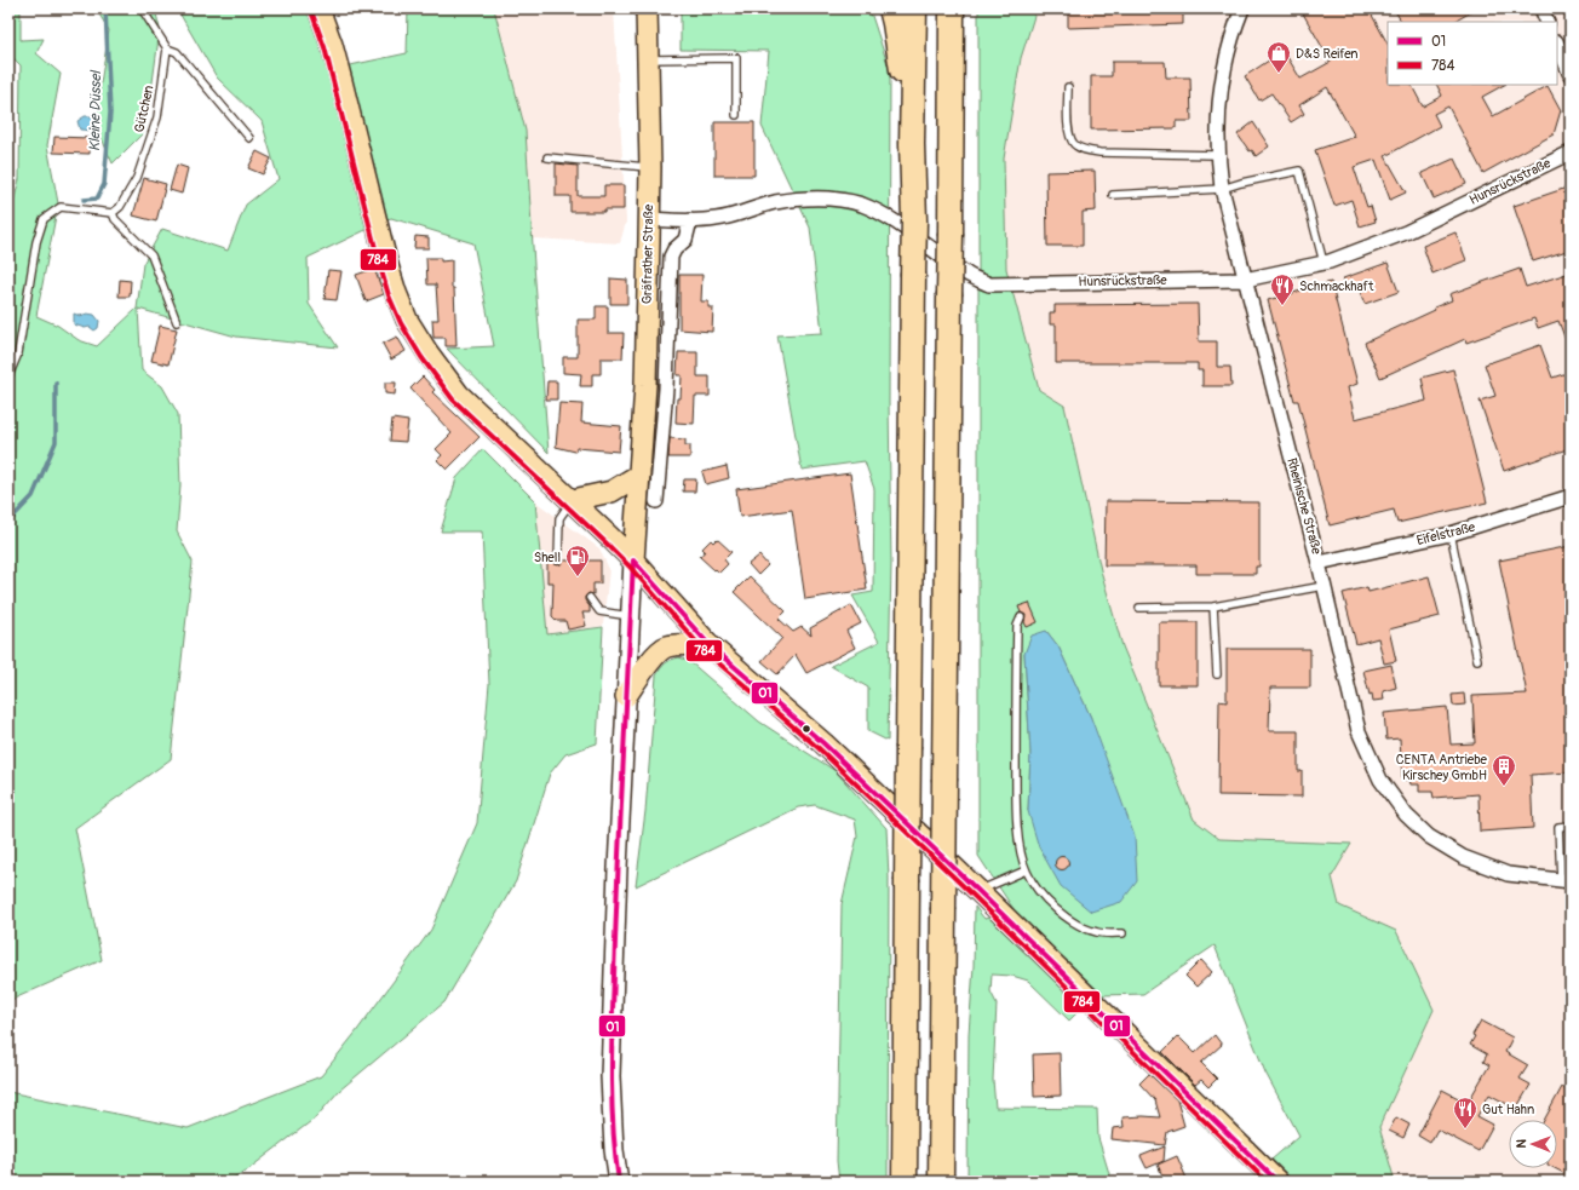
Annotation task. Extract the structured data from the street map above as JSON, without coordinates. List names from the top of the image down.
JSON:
{
  "streets": {
    "main road": ["Gräfrather Straße"],
    "street": ["Hunsrückstraße", "Rheinische Straße", "Eifelstraße"],
    "lane": ["Gütchen"]
  },
  "crossings": [
    ["Hunsrückstraße", "Gräfrather Straße"],
    ["Hunsrückstraße", "Rheinische Straße"],
    ["Rheinische Straße", "Eifelstraße"]
  ],
  "water": ["Kleine Düssel"],
  "places": {
    "shop": ["D&S Reifen"],
    "restaurant": ["Schmackhaft", "Gut Hahn"],
    "fuel station": ["Shell"],
    "building": ["CENTA Antriebe Kirschey GmbH"]
  },
  "lines": ["transit line 784", "transit line O1"],
  "legend": ["O1", "784"],
  "north": "left"
}
